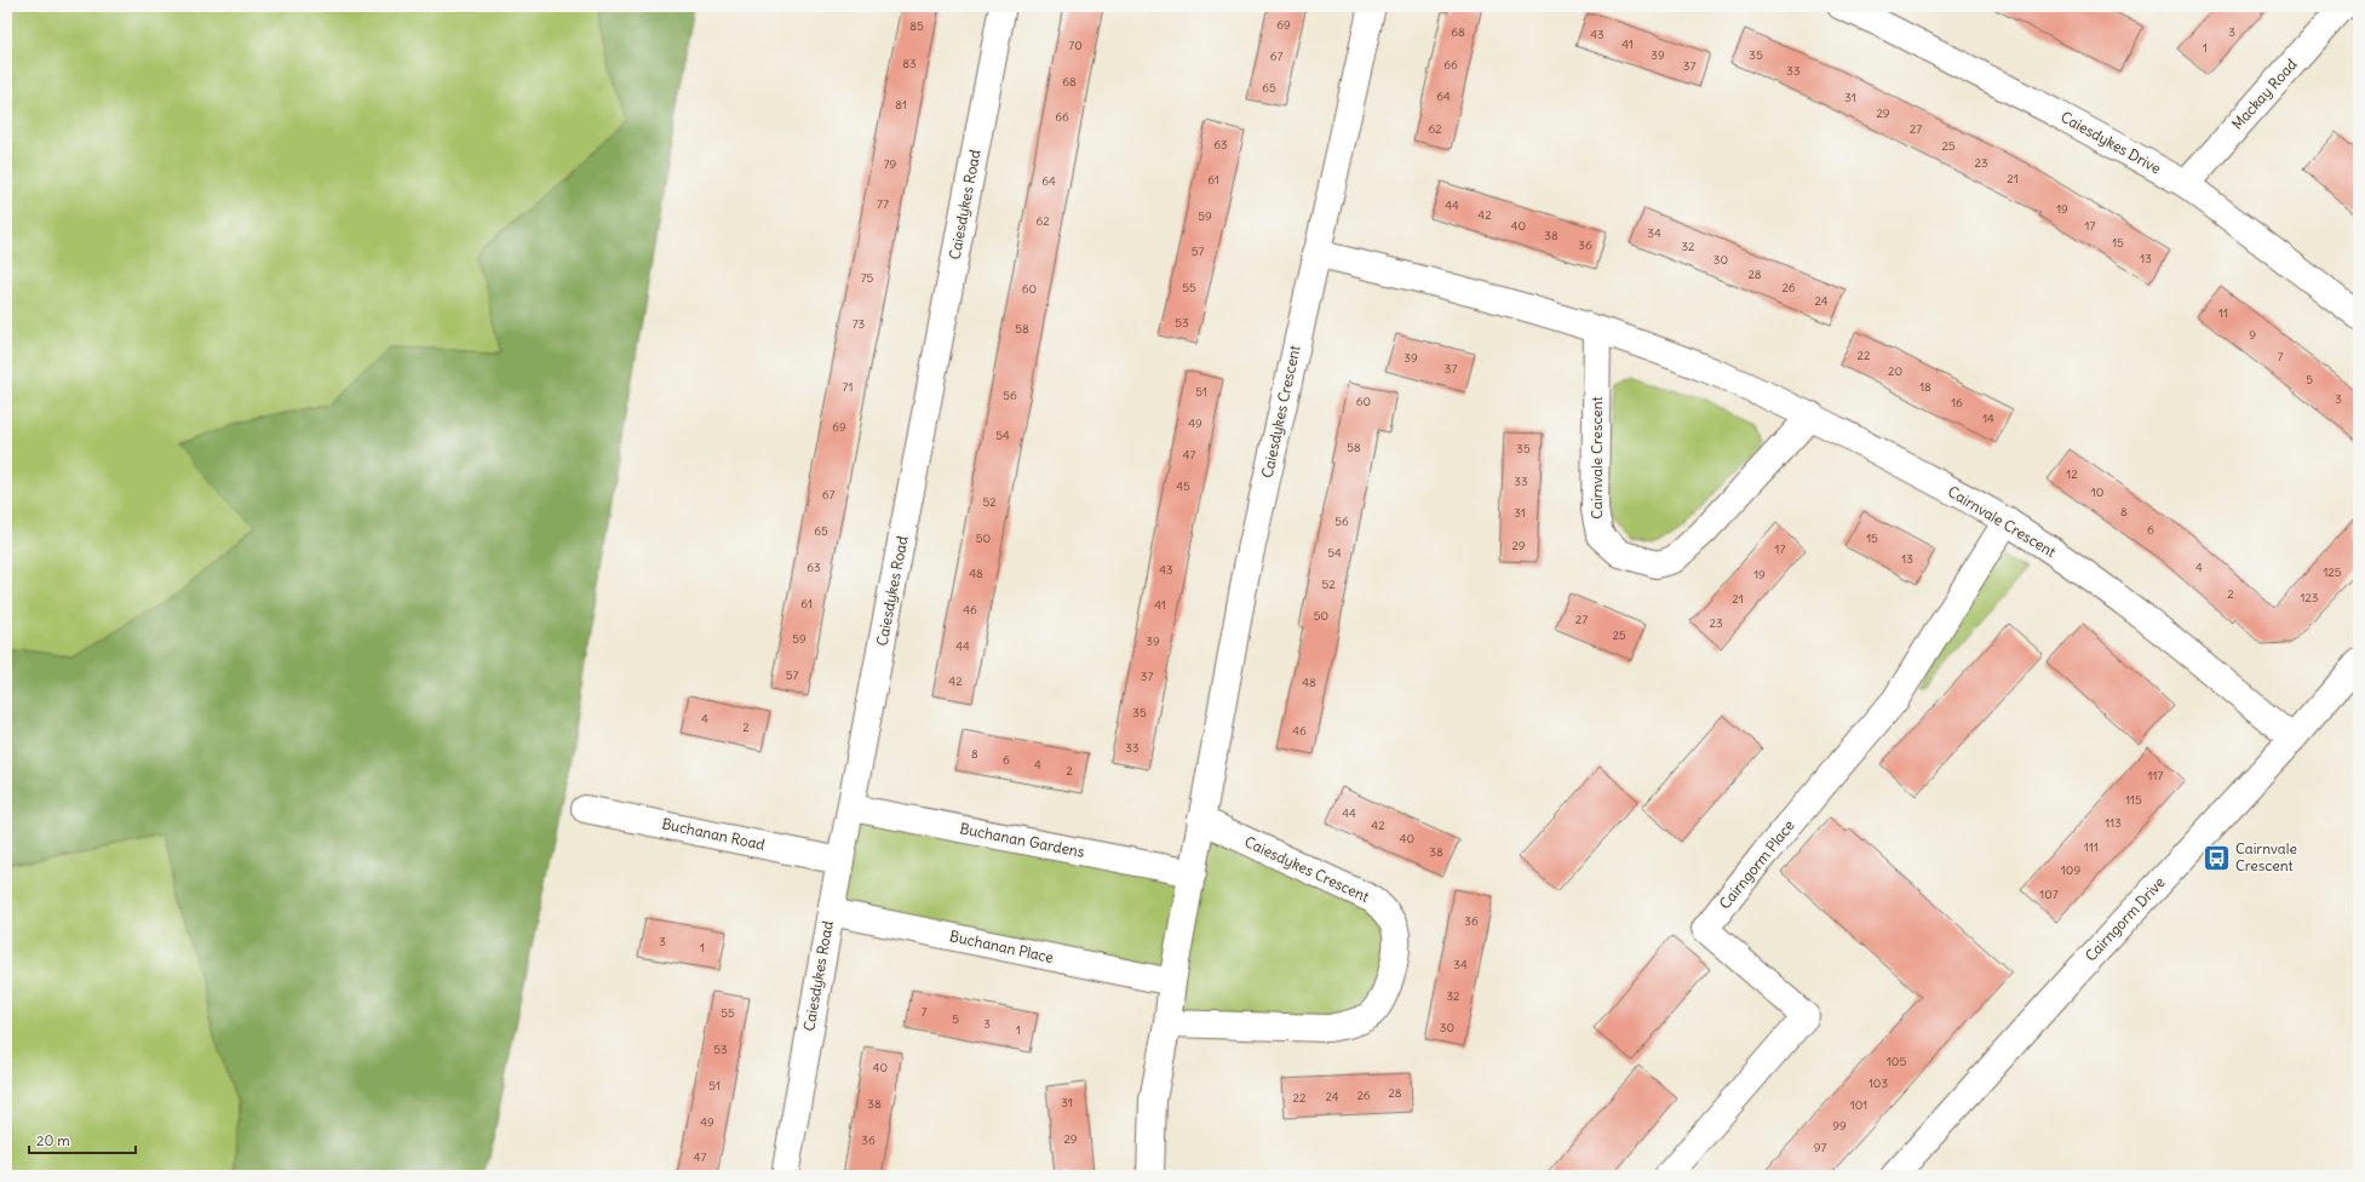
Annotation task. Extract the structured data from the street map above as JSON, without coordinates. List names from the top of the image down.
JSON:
{
  "streets": {
    "street": [
      "Mackay Road",
      "Caiesdykes Drive",
      "Caiesdykes Road",
      "Caiesdykes Crescent",
      "Cairnvale Crescent",
      "Buchanan Road",
      "Buchanan Gardens",
      "Cairngorm Place",
      "Cairngorm Drive",
      "Buchanan Place"
    ]
  },
  "crossings": [
    ["Mackay Road", "Caiesdykes Drive"],
    ["Caiesdykes Road", "Buchanan Road"],
    ["Caiesdykes Road", "Buchanan Gardens"],
    ["Caiesdykes Road", "Buchanan Place"],
    ["Caiesdykes Crescent", "Cairnvale Crescent"],
    ["Caiesdykes Crescent", "Buchanan Gardens"],
    ["Caiesdykes Crescent", "Buchanan Place"],
    ["Cairnvale Crescent", "Cairngorm Place"],
    ["Cairnvale Crescent", "Cairngorm Drive"]
  ],
  "places": {
    "bus stop": ["Cairnvale Crescent"]
  },
  "house_numbers": [
    "69",
    "85",
    "68",
    "3",
    "43",
    "41",
    "70",
    "1",
    "39",
    "35",
    "67",
    "83",
    "66",
    "37",
    "33",
    "68",
    "65",
    "64",
    "31",
    "81",
    "29",
    "66",
    "62",
    "27",
    "63",
    "25",
    "23",
    "79",
    "21",
    "61",
    "64",
    "77",
    "44",
    "19",
    "42",
    "59",
    "62",
    "40",
    "17",
    "34",
    "38",
    "15",
    "36",
    "32",
    "57",
    "13",
    "30",
    "28",
    "75",
    "55",
    "26",
    "60",
    "24",
    "11",
    "53",
    "73",
    "58",
    "9",
    "22",
    "7",
    "39",
    "37",
    "20",
    "5",
    "71",
    "18",
    "51",
    "56",
    "3",
    "60",
    "16",
    "14",
    "49",
    "69",
    "54",
    "58",
    "35",
    "47",
    "12",
    "33",
    "45",
    "10",
    "67",
    "52",
    "8",
    "31",
    "56",
    "6",
    "65",
    "50",
    "15",
    "29",
    "17",
    "54",
    "13",
    "63",
    "4",
    "43",
    "125",
    "48",
    "19",
    "52",
    "2",
    "123",
    "21",
    "61",
    "41",
    "46",
    "50",
    "27",
    "23",
    "25",
    "59",
    "39",
    "44",
    "57",
    "37",
    "42",
    "48",
    "35",
    "4",
    "2",
    "46",
    "33",
    "8",
    "6",
    "4",
    "2",
    "117",
    "115",
    "44",
    "113",
    "42",
    "40",
    "111",
    "38",
    "109",
    "107",
    "36",
    "3",
    "1",
    "34",
    "32",
    "7",
    "55",
    "5",
    "3",
    "30",
    "1",
    "53",
    "105",
    "40",
    "103",
    "51",
    "28",
    "26",
    "24",
    "22",
    "31",
    "38",
    "101",
    "49",
    "99",
    "29",
    "36",
    "97",
    "47"
  ],
  "scale_bar": "20 m"
}
